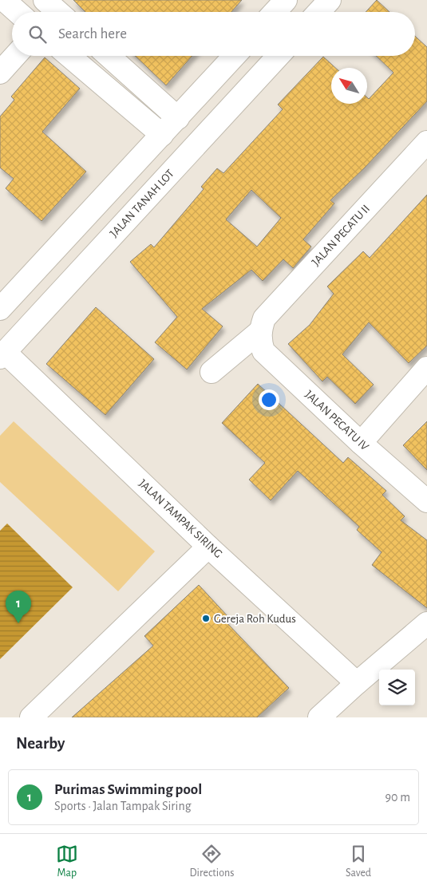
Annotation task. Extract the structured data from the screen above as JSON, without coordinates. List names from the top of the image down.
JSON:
{
  "streets": {
    "street": [
      "JALAN TANAH LOT",
      "JALAN PECATU II",
      "JALAN PECATU IV",
      "JALAN TAMPAK SIRING"
    ]
  },
  "crossings": [
    ["JALAN TANAH LOT", "JALAN TAMPAK SIRING"],
    ["JALAN PECATU II", "JALAN PECATU IV"]
  ],
  "places": ["Gereja Roh Kudus"],
  "north": "top left",
  "page": {
    "search": "Search here",
    "pins": "1",
    "heading": "Nearby",
    "list": [
      {
        "mark": "1",
        "name": "Purimas Swimming pool",
        "note": "Sports · Jalan Tampak Siring",
        "value": "90 m"
      }
    ],
    "nav": ["Map", "Directions", "Saved"]
  }
}
